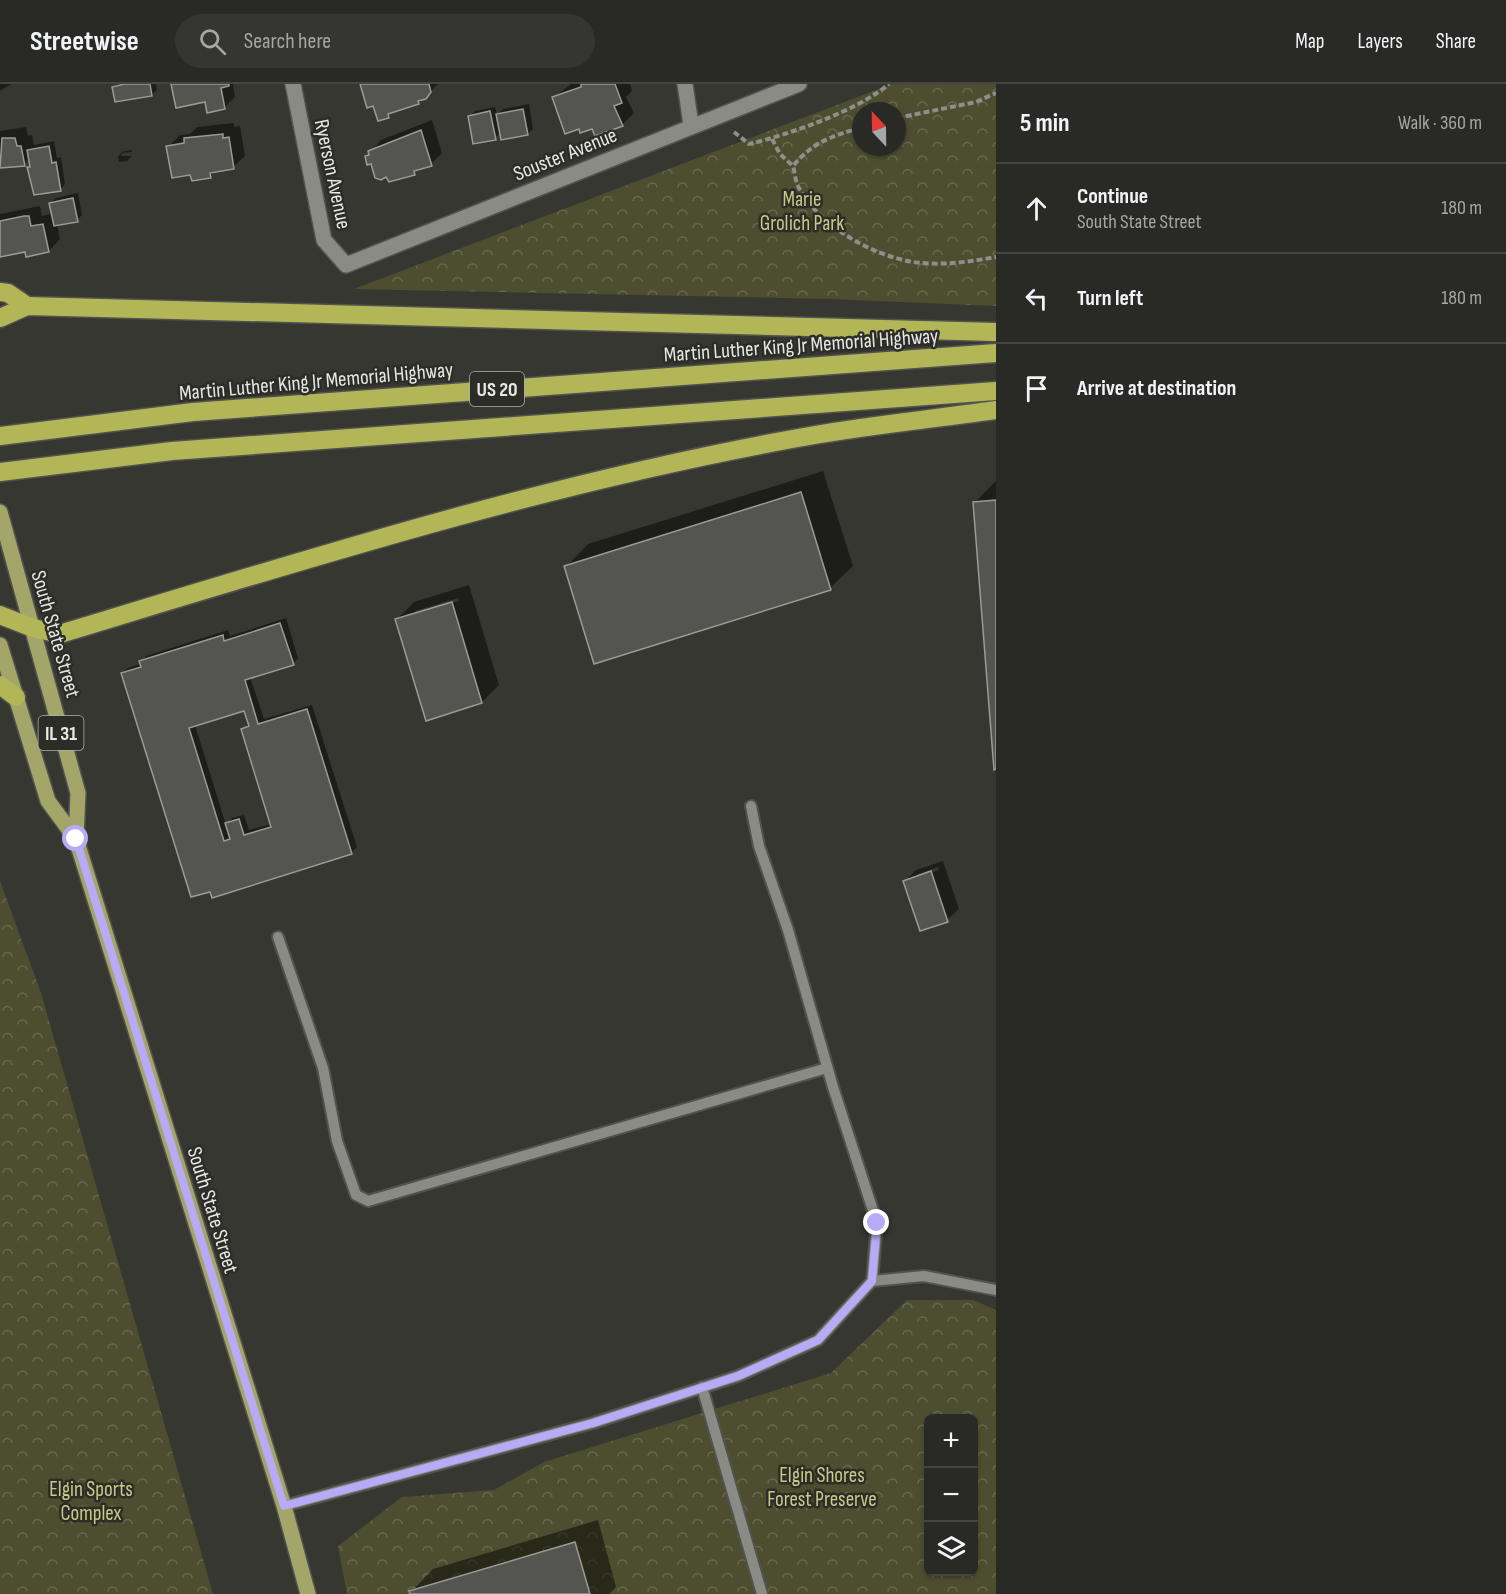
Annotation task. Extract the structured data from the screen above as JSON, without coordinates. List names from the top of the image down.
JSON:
{
  "streets": {
    "highway": ["Martin Luther King Jr Memorial Highway", "US 20"],
    "main road": ["South State Street", "IL 31"],
    "street": ["Souster Avenue", "Ryerson Avenue"]
  },
  "crossings": [
    ["Souster Avenue", "Ryerson Avenue"]
  ],
  "parks": ["Marie Grolich Park", "Elgin Shores Forest Preserve", "Elgin Sports Complex"],
  "north": "top",
  "page": {
    "header": "Streetwise",
    "search": "Search here",
    "nav": ["Map", "Layers", "Share"],
    "heading": ["5 min", "Walk · 360 m"],
    "list": [
      ["Continue", "South State Street", "180 m"],
      ["Turn left", "180 m"],
      "Arrive at destination"
    ],
    "map_buttons": ["+", "−"]
  }
}
